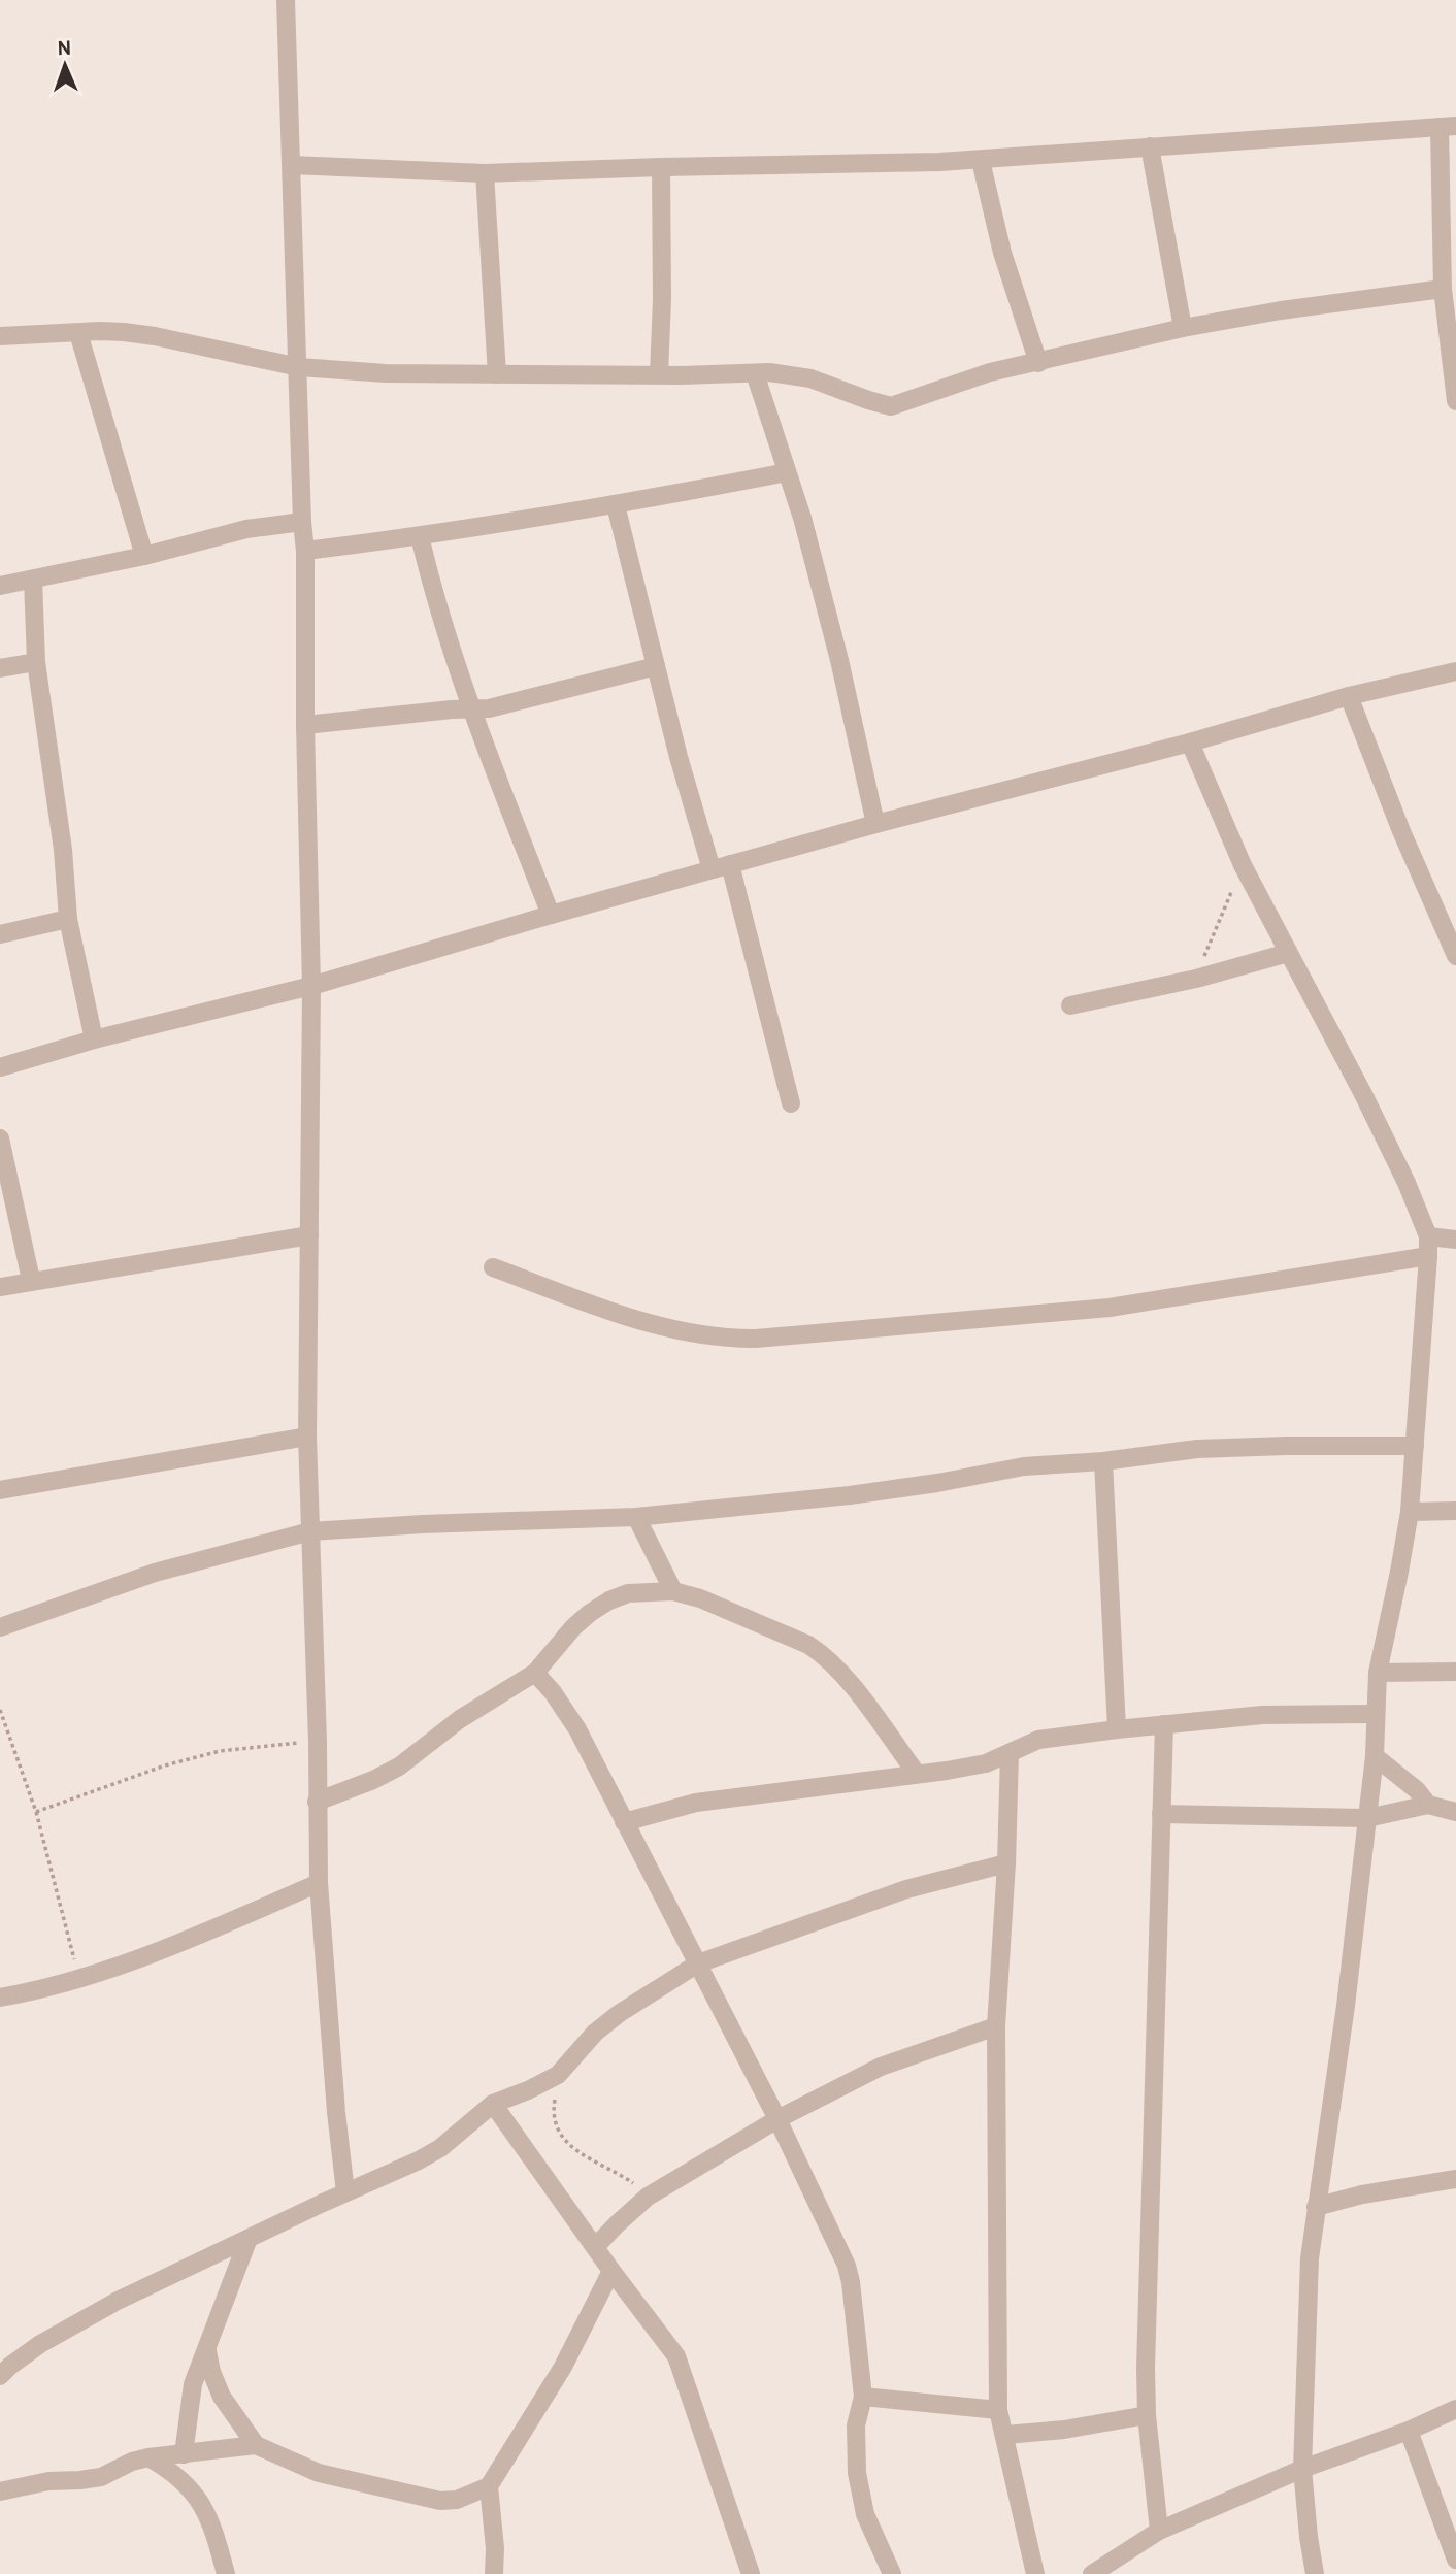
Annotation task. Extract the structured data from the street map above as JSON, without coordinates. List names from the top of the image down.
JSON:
{
  "north": "top"
}
